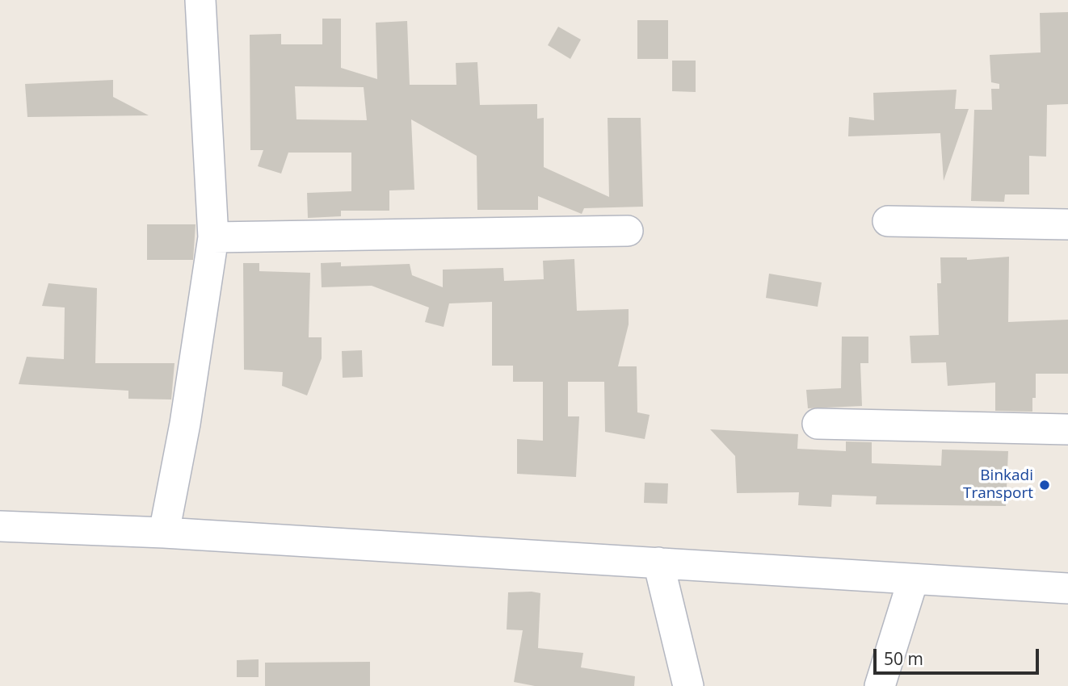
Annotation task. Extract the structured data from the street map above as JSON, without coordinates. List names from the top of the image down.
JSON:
{
  "places": ["Binkadi Transport"],
  "scale_bar": "50 m"
}
